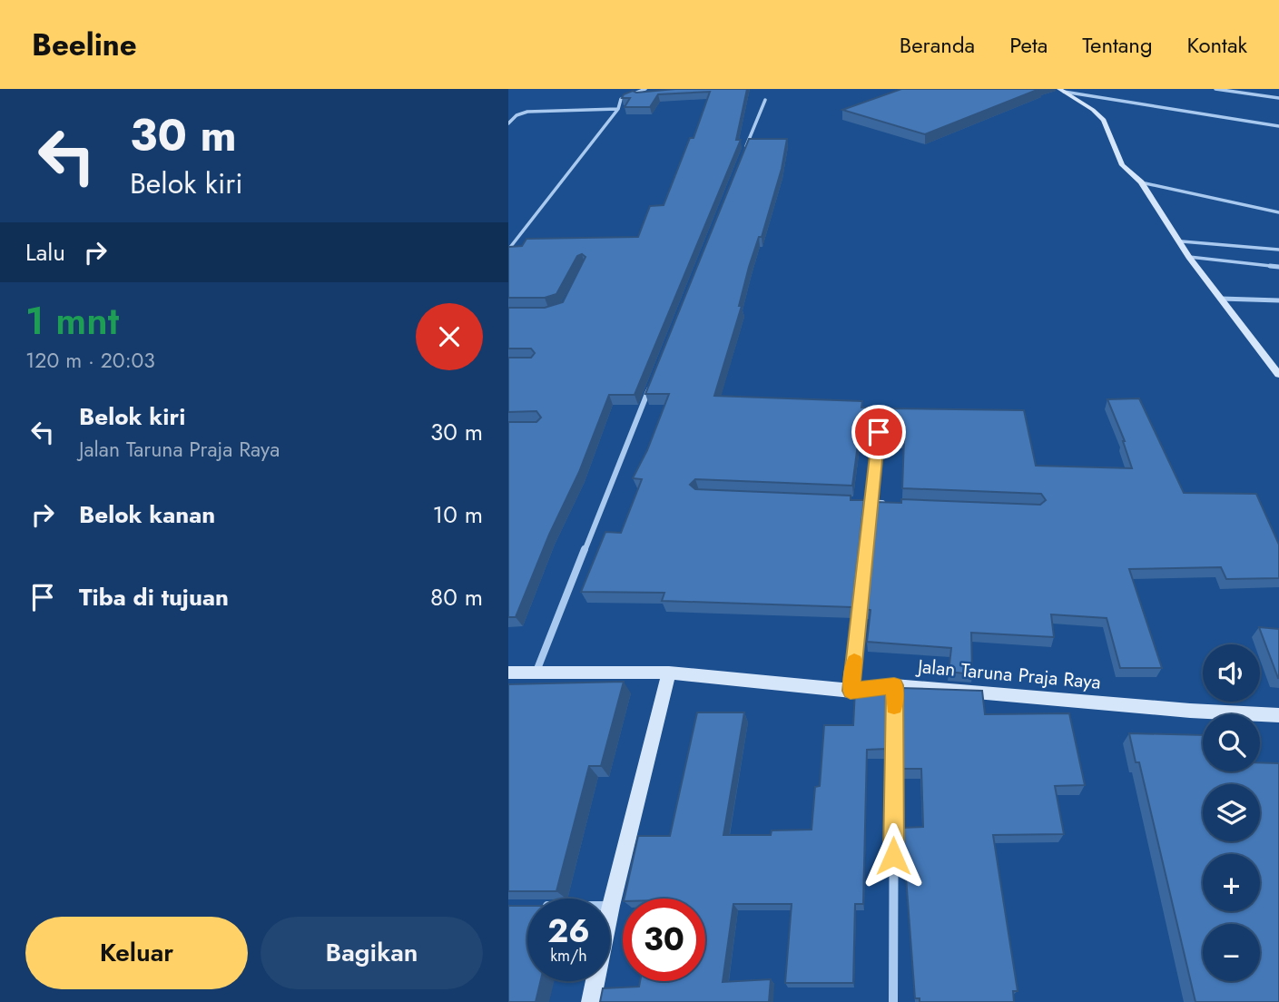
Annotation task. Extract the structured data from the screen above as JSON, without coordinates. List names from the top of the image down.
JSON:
{
  "streets": {
    "street": ["Jalan Taruna Praja Raya"]
  },
  "page": {
    "header": "Beeline",
    "nav": [
      "Beranda",
      "Peta",
      "Tentang",
      "Kontak"
    ],
    "turn": ["30 m", "Belok kiri"],
    "then": "Lalu",
    "heading": ["1 mnt", "120 m · 20:03"],
    "list": [
      {
        "name": "Belok kiri",
        "note": "Jalan Taruna Praja Raya",
        "value": "30 m"
      },
      {
        "name": "Belok kanan",
        "value": "10 m"
      },
      {
        "name": "Tiba di tujuan",
        "value": "80 m"
      }
    ],
    "map_buttons": ["+", "−"],
    "speed": "26 km/h",
    "limit": "30",
    "buttons": ["Keluar", "Bagikan"]
  }
}
